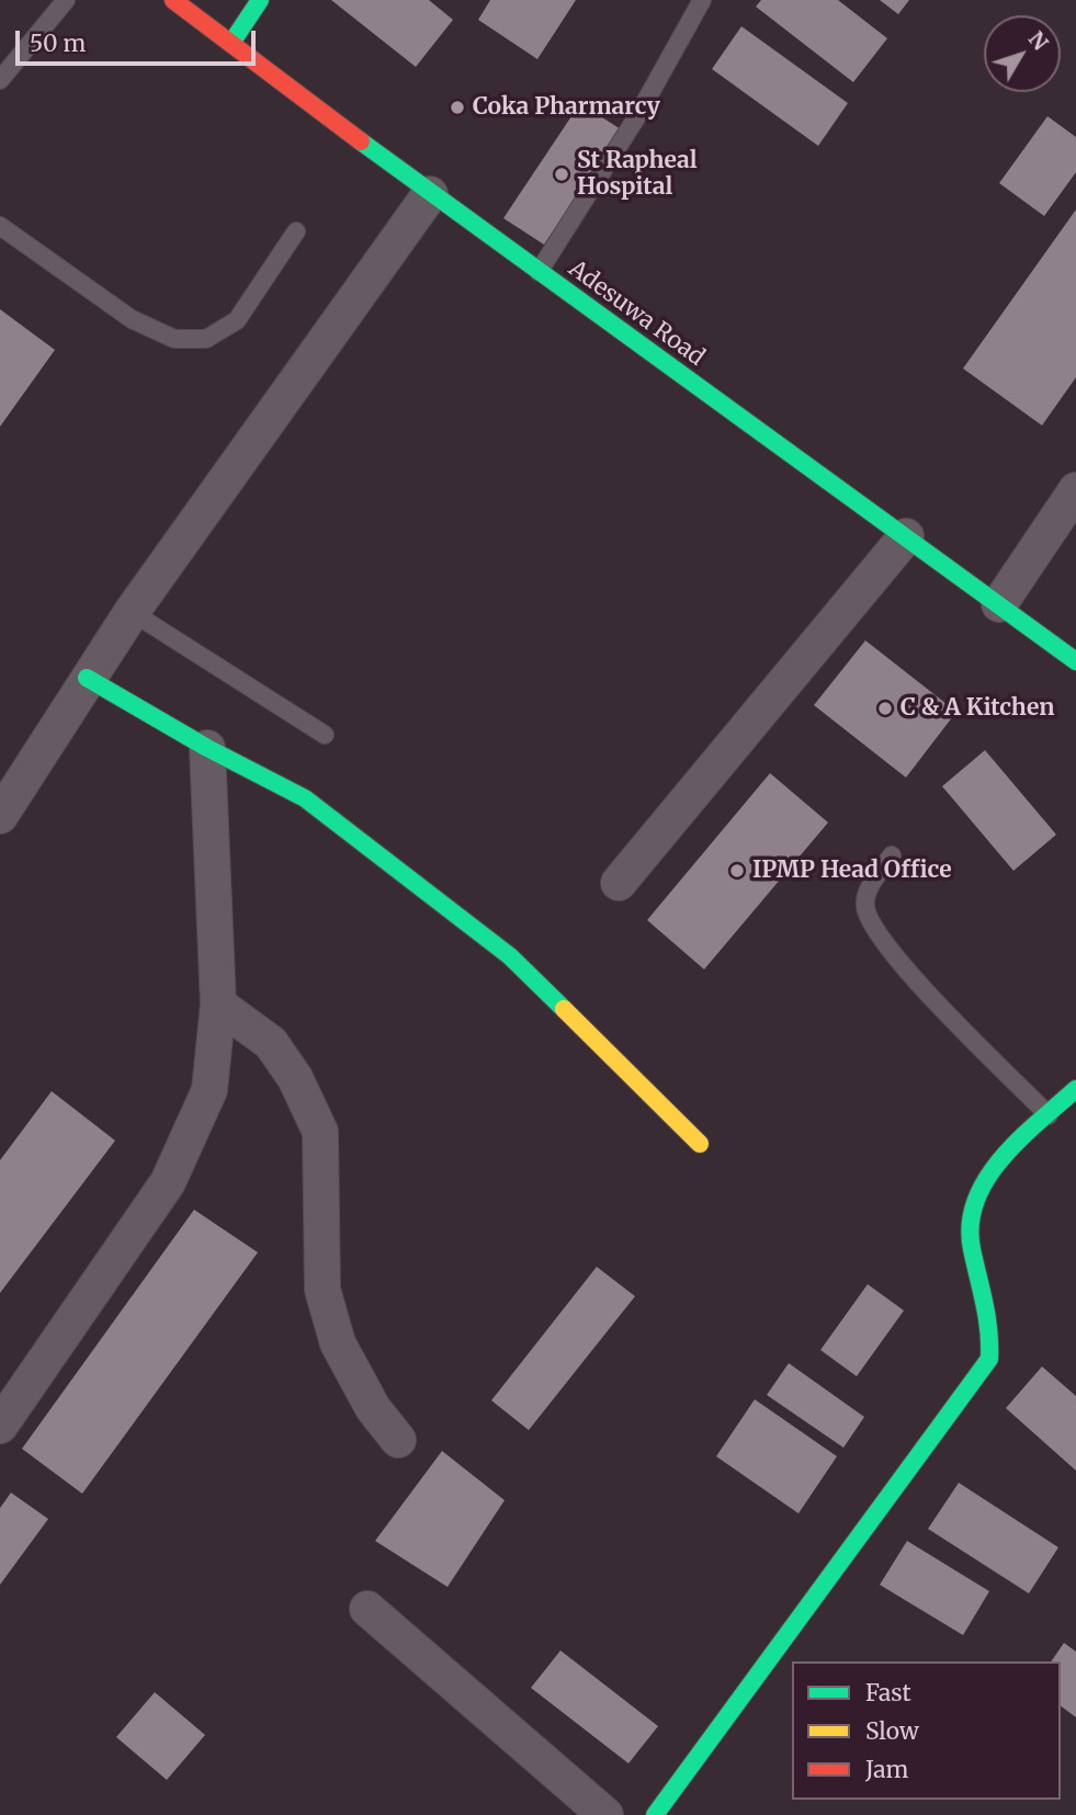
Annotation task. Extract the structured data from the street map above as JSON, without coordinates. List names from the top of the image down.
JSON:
{
  "streets": {
    "street": ["Adesuwa Road"]
  },
  "places": [
    "Coka Pharmarcy",
    "St Rapheal Hospital",
    "C & A Kitchen",
    "IPMP Head Office"
  ],
  "legend": ["Fast", "Slow", "Jam"],
  "scale_bar": "50 m",
  "north": "top right"
}
